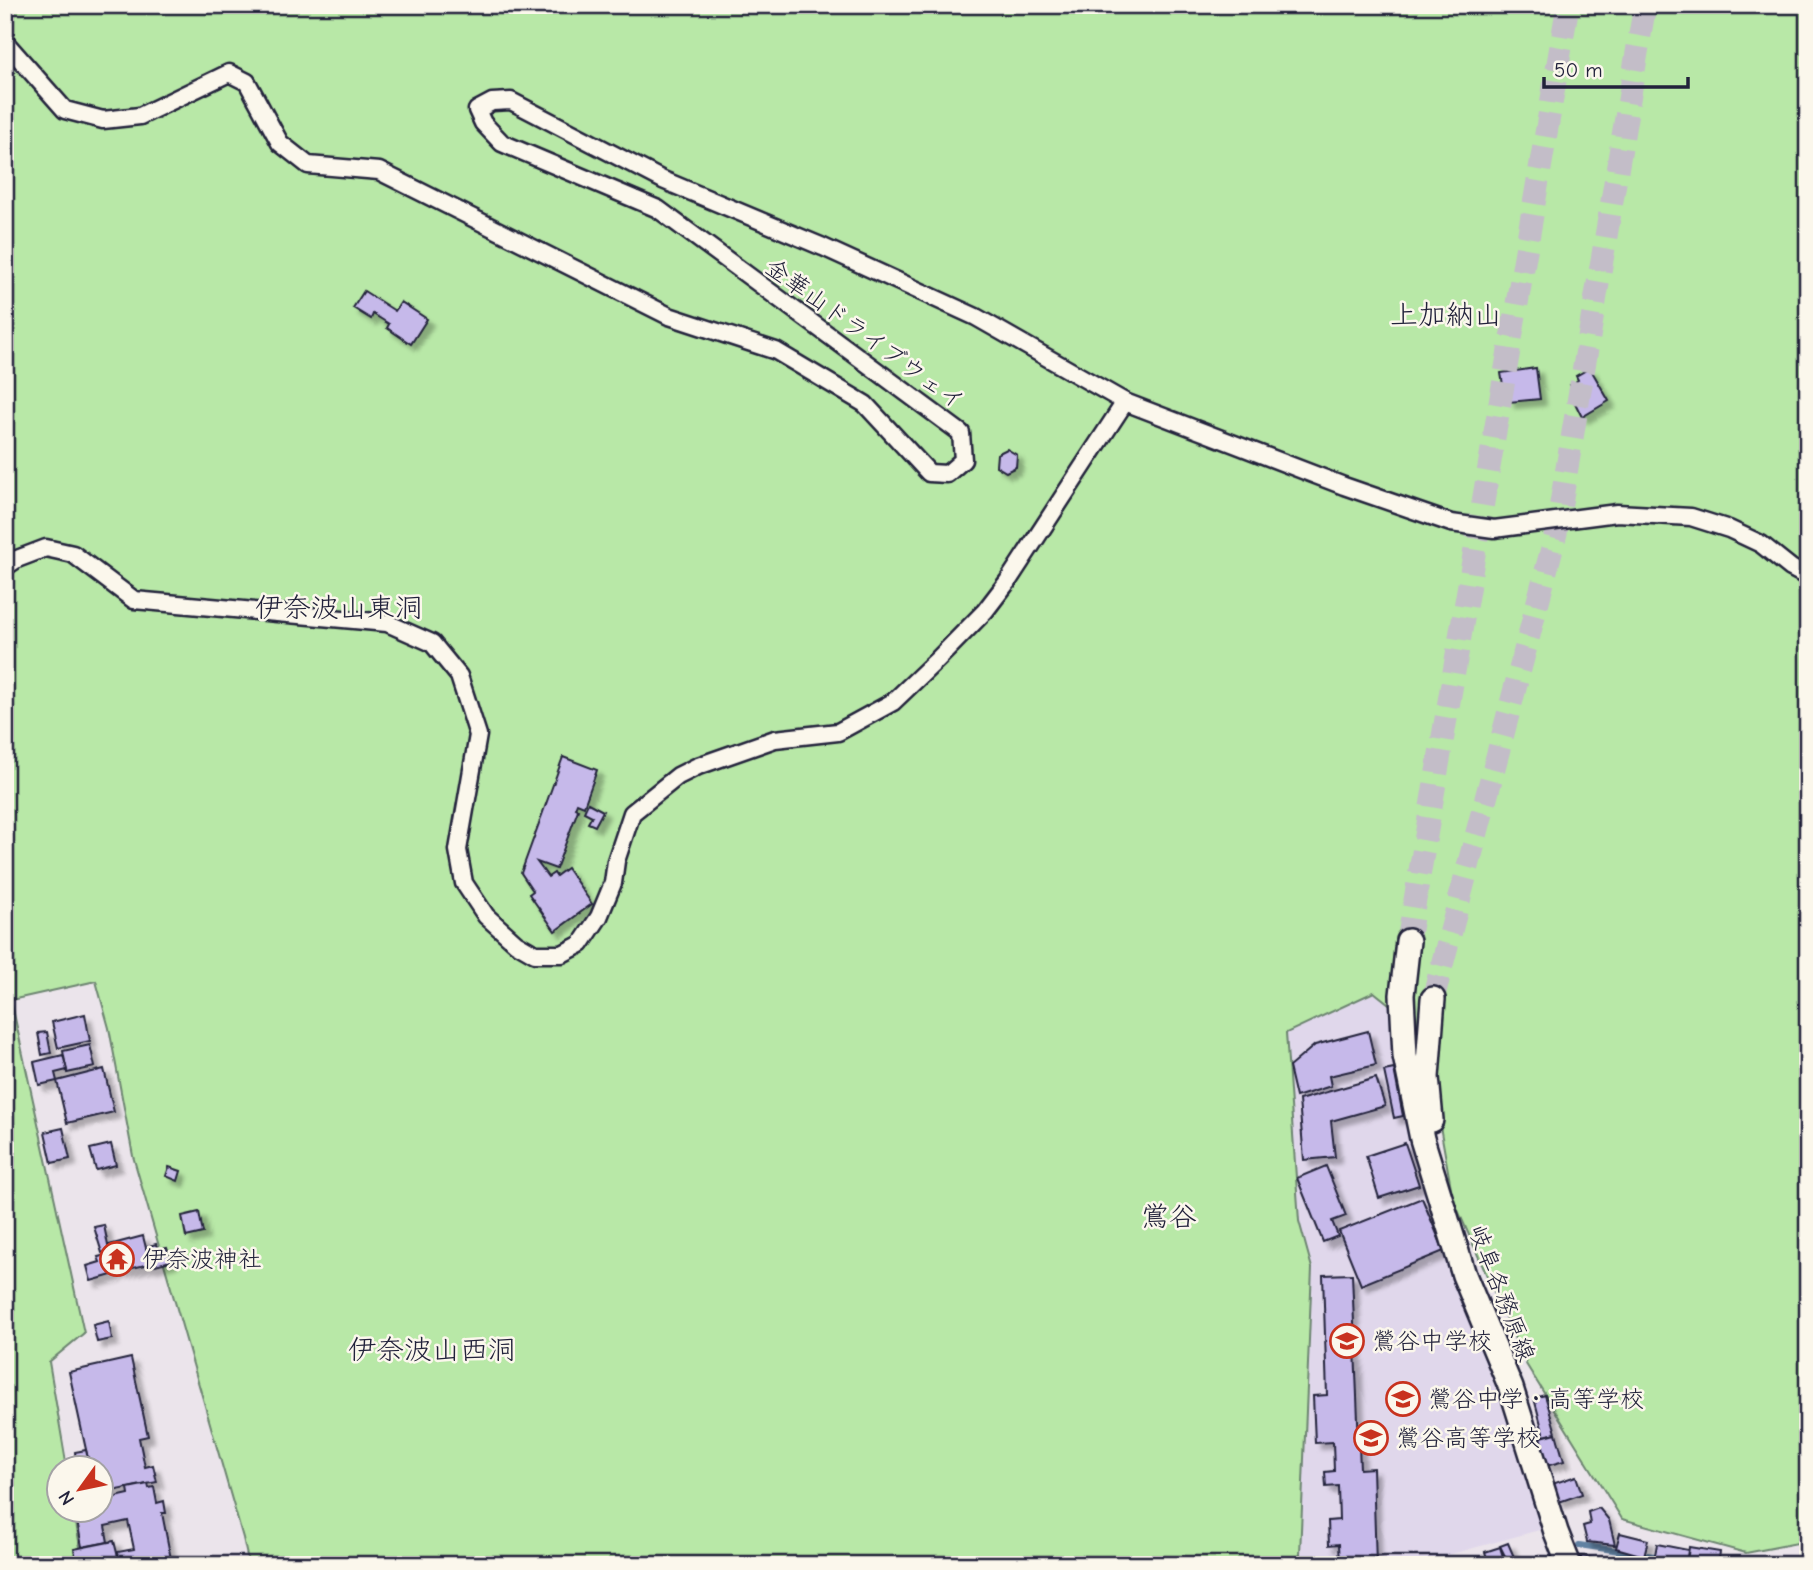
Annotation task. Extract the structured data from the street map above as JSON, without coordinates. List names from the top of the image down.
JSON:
{
  "streets": {
    "main road": ["岐阜各務原線"],
    "street": ["金華山ドライブウェイ"]
  },
  "districts": [
    "上加納山",
    "伊奈波山東洞",
    "鴬谷",
    "伊奈波山西洞"
  ],
  "places": {
    "temple": ["伊奈波神社"],
    "school or university": ["鶯谷中学校", "鶯谷中学・高等学校", "鶯谷高等学校"]
  },
  "scale_bar": "50 m",
  "north": "bottom left"
}
